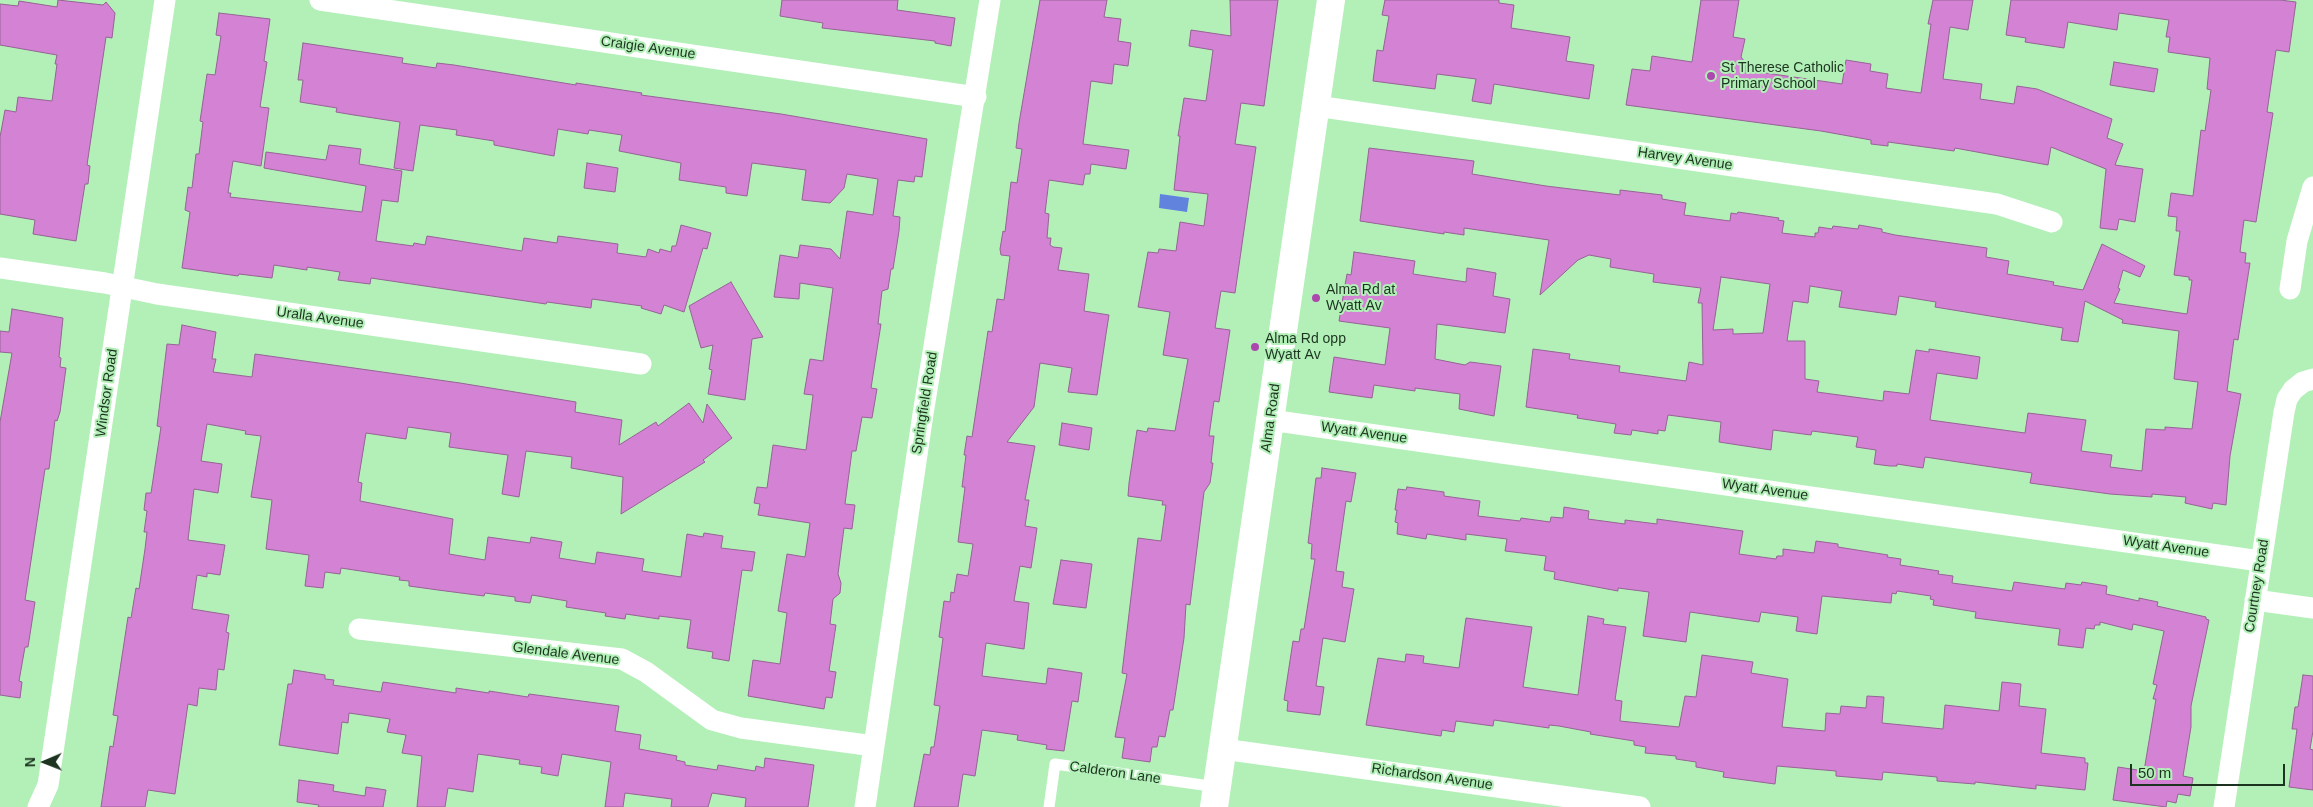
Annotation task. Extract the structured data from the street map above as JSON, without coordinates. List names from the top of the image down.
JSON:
{
  "streets": {
    "main road": ["Alma Road"],
    "street": [
      "Craigie Avenue",
      "Harvey Avenue",
      "Uralla Avenue",
      "Windsor Road",
      "Springfield Road",
      "Wyatt Avenue",
      "Courtney Road",
      "Glendale Avenue",
      "Richardson Avenue"
    ],
    "lane": ["Calderon Lane"]
  },
  "crossings": [
    ["Craigie Avenue", "Springfield Road"],
    ["Harvey Avenue", "Alma Road"],
    ["Uralla Avenue", "Windsor Road"],
    ["Springfield Road", "Glendale Avenue"],
    ["Alma Road", "Wyatt Avenue"],
    ["Alma Road", "Calderon Lane"],
    ["Alma Road", "Richardson Avenue"],
    ["Wyatt Avenue", "Courtney Road"]
  ],
  "places": ["St Therese Catholic Primary School", "Alma Rd at Wyatt Av", "Alma Rd opp Wyatt Av"],
  "scale_bar": "50 m",
  "north": "left"
}
